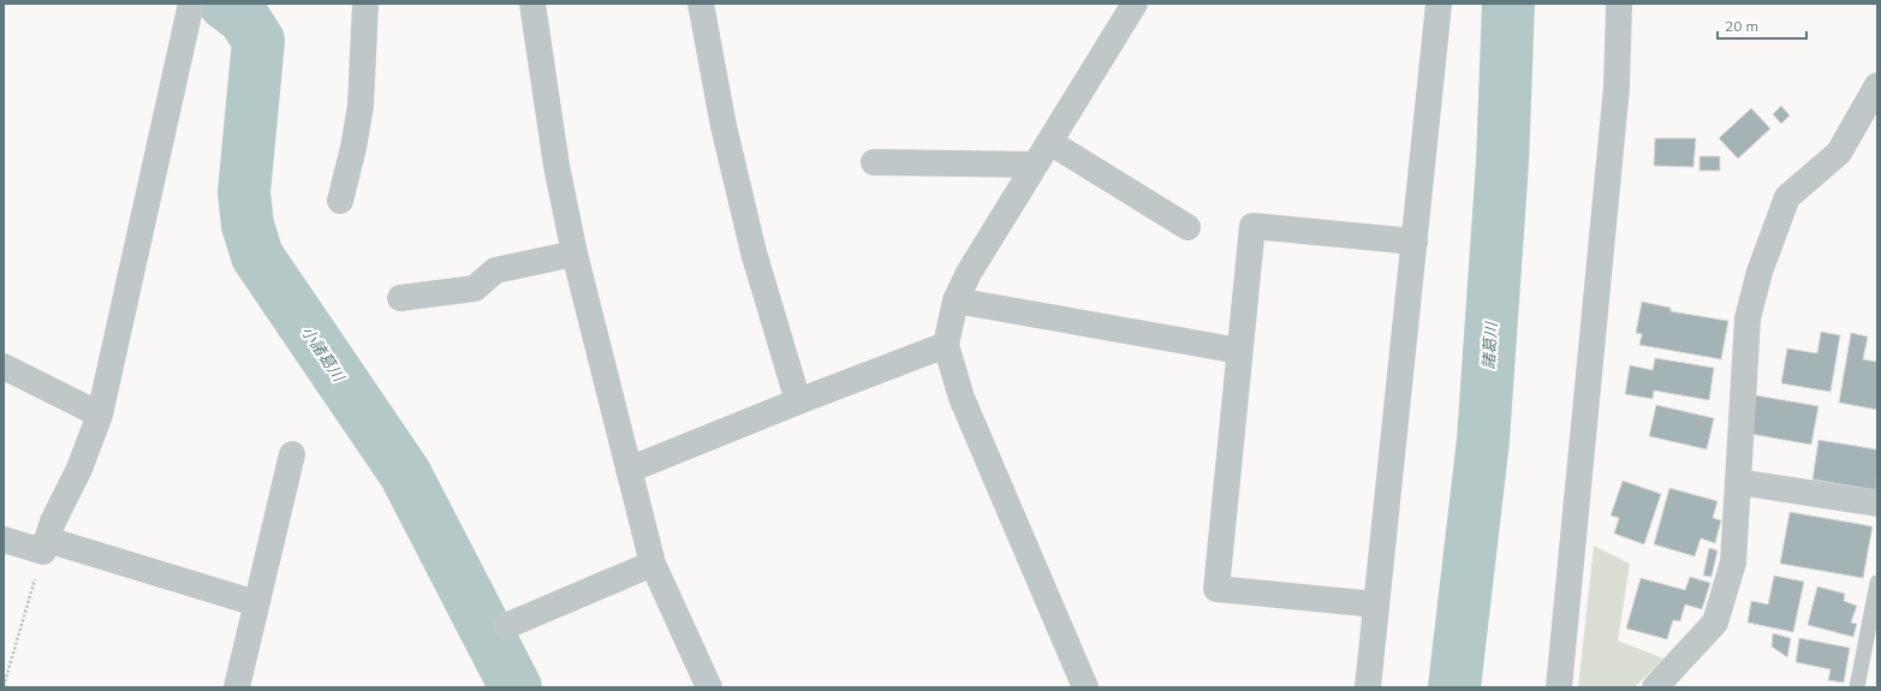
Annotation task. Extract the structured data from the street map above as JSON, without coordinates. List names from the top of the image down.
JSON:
{
  "water": ["諸葛川", "小諸葛川"],
  "scale_bar": "20 m"
}
